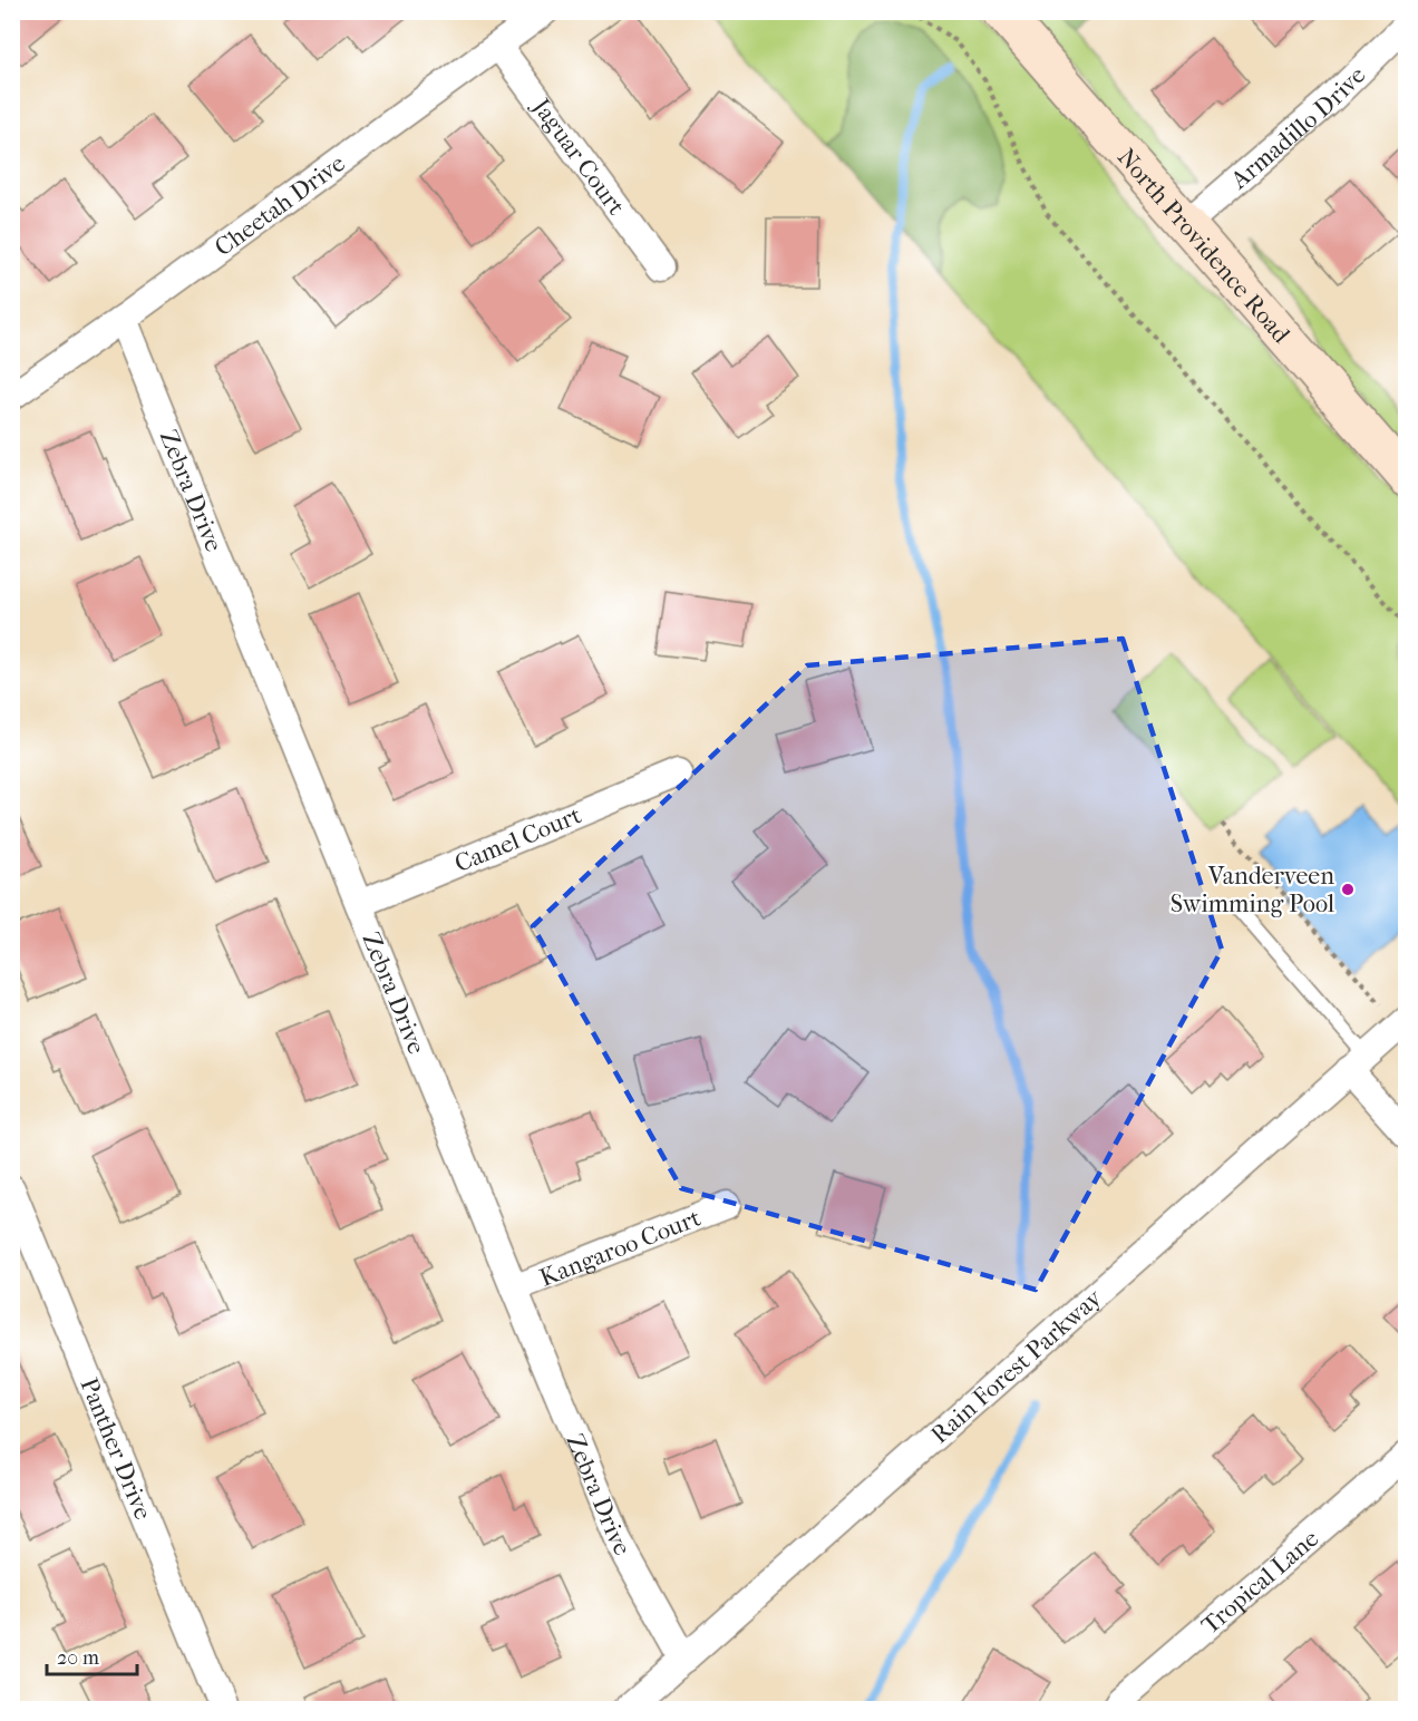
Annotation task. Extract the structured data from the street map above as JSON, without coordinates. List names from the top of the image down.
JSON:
{
  "streets": {
    "street": [
      "Armadillo Drive",
      "Jaguar Court",
      "Cheetah Drive",
      "North Providence Road",
      "Zebra Drive",
      "Camel Court",
      "Kangaroo Court",
      "Rain Forest Parkway",
      "Panther Drive",
      "Tropical Lane"
    ]
  },
  "crossings": [
    ["Armadillo Drive", "North Providence Road"],
    ["Jaguar Court", "Cheetah Drive"],
    ["Cheetah Drive", "Zebra Drive"],
    ["Zebra Drive", "Camel Court"],
    ["Zebra Drive", "Kangaroo Court"],
    ["Zebra Drive", "Rain Forest Parkway"]
  ],
  "places": ["Vanderveen Swimming Pool"],
  "scale_bar": "20 m"
}
